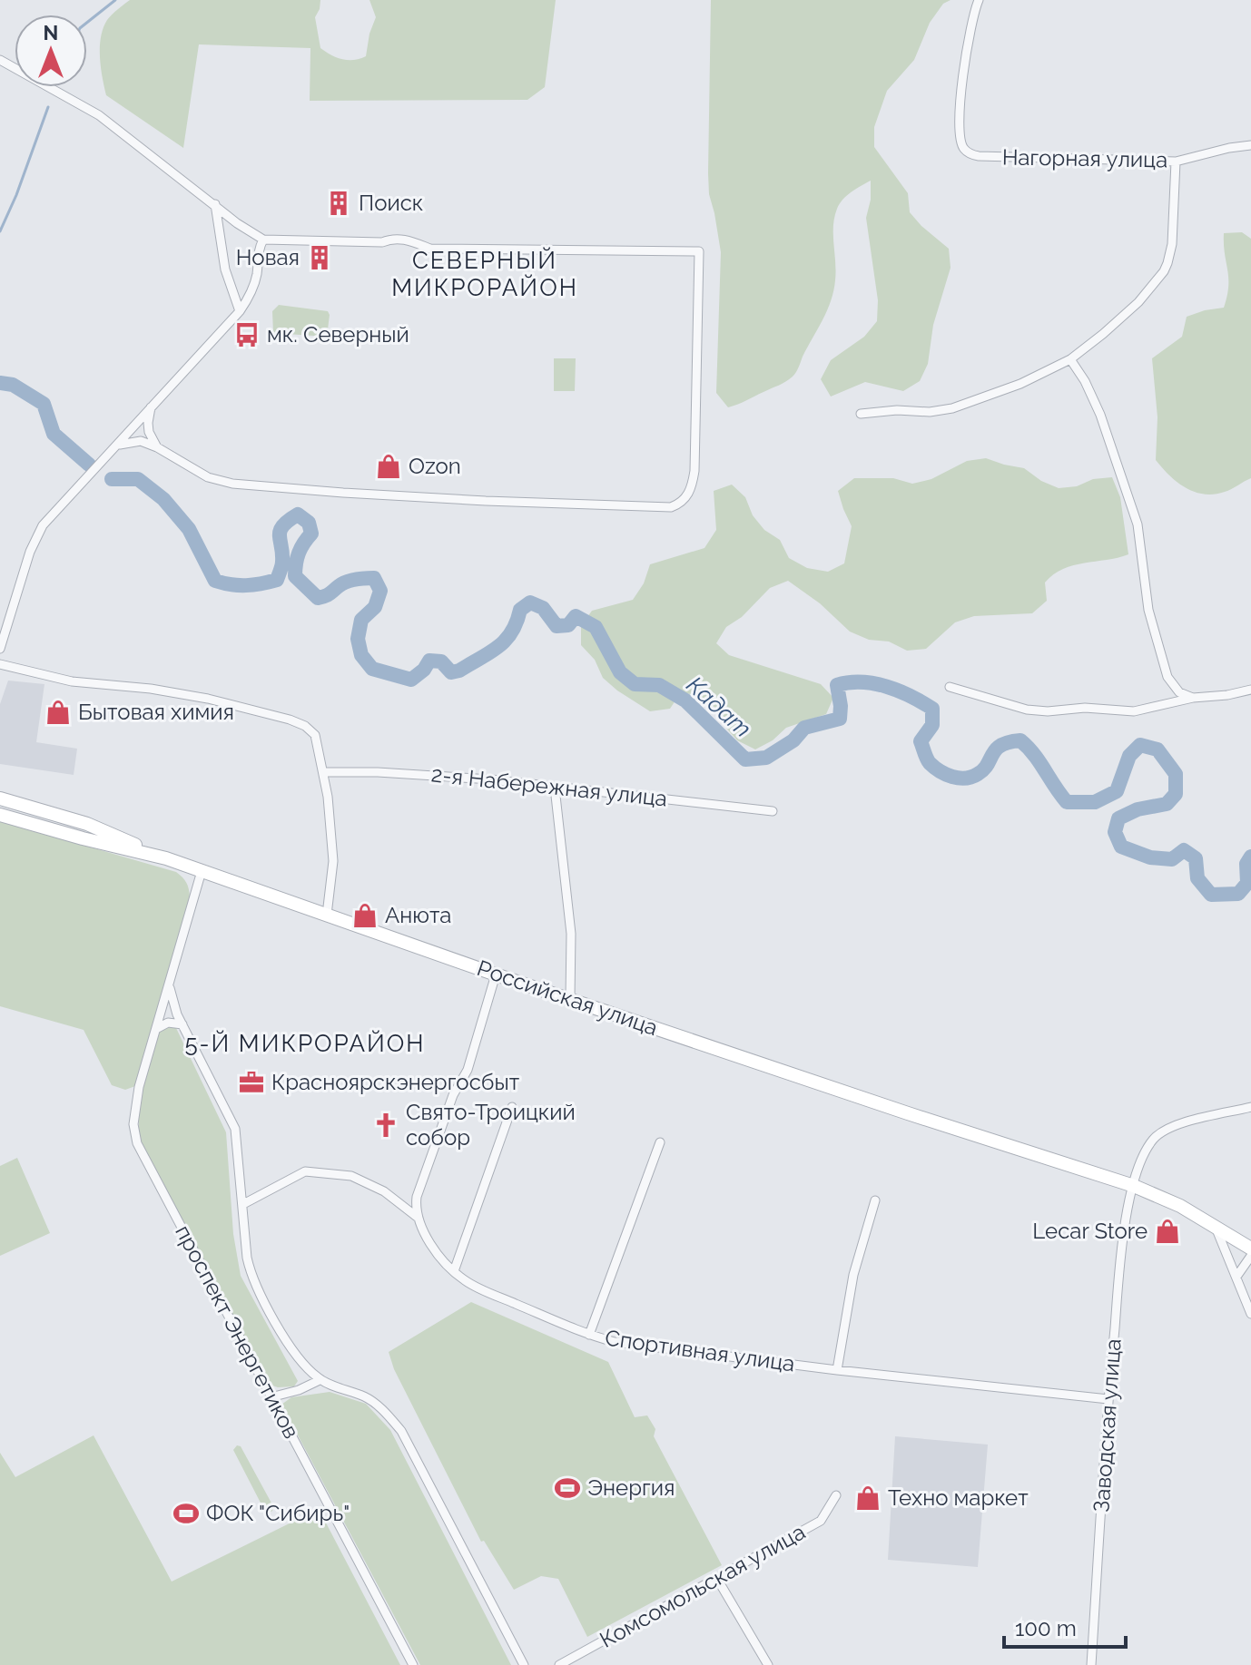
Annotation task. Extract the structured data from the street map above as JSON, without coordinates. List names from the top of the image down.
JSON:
{
  "streets": {
    "street": [
      "Нагорная улица",
      "2-я Набережная улица",
      "Российская улица",
      "проспект Энергетиков",
      "Спортивная улица",
      "Заводская улица",
      "Комсомольская улица"
    ]
  },
  "crossings": [
    ["Российская улица", "проспект Энергетиков"],
    ["Российская улица", "Заводская улица"],
    ["Спортивная улица", "Заводская улица"]
  ],
  "districts": ["СЕВЕРНЫЙ МИКРОРАЙОН", "5-Й МИКРОРАЙОН"],
  "water": ["Кадат"],
  "places": {
    "building": ["Поиск", "Новая"],
    "bus stop": ["мк. Северный"],
    "shop": [
      "Ozon",
      "Бытовая химия",
      "Анюта",
      "Lecar Store",
      "Техно маркет"
    ],
    "office": ["Красноярскэнергосбыт"],
    "church": ["Свято-Троицкий собор"],
    "sports": ["Энергия", "ФОК \"Сибирь\""]
  },
  "scale_bar": "100 m",
  "north": "top"
}
